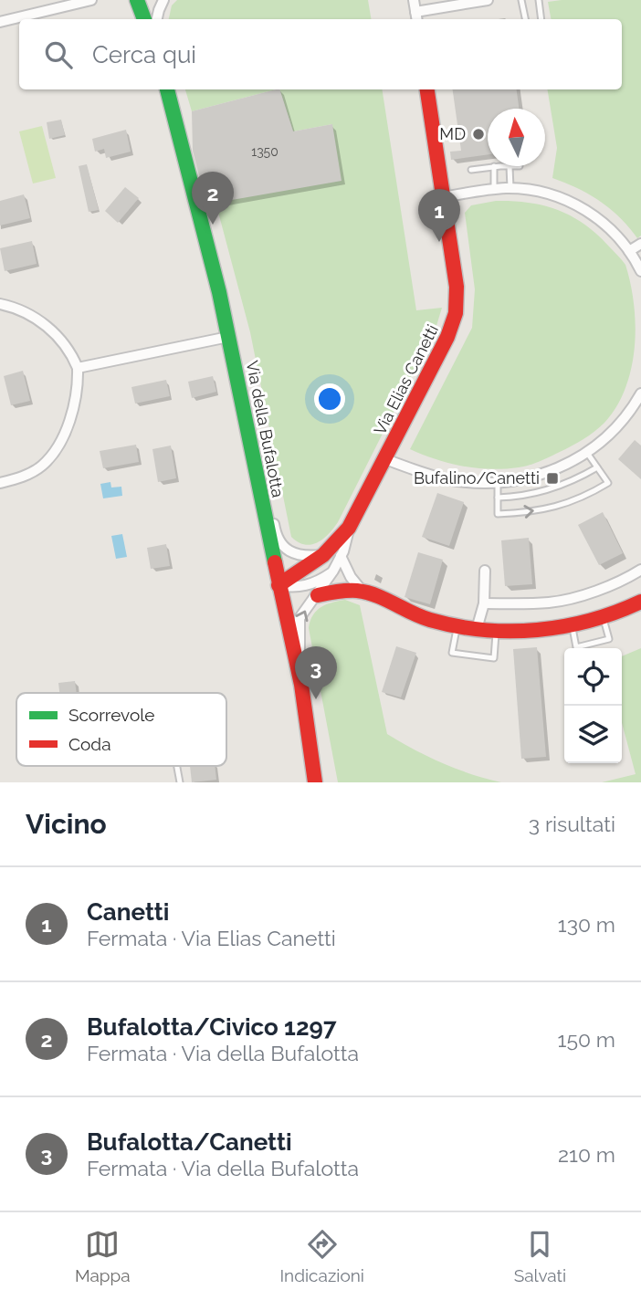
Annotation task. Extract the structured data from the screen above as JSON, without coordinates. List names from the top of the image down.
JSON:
{
  "streets": {
    "street": ["Via Elias Canetti", "Via della Bufalotta"]
  },
  "crossings": [
    ["Via Elias Canetti", "Via della Bufalotta"]
  ],
  "places": {
    "other": ["MD"],
    "transit": ["Bufalino/Canetti"]
  },
  "house_numbers": ["1350"],
  "legend": ["Scorrevole", "Coda"],
  "north": "top",
  "page": {
    "search": "Cerca qui",
    "pins": ["2", "1", "3"],
    "heading": ["Vicino", "3 risultati"],
    "list": [
      {
        "mark": "1",
        "name": "Canetti",
        "note": "Fermata · Via Elias Canetti",
        "value": "130 m"
      },
      {
        "mark": "2",
        "name": "Bufalotta/Civico 1297",
        "note": "Fermata · Via della Bufalotta",
        "value": "150 m"
      },
      {
        "mark": "3",
        "name": "Bufalotta/Canetti",
        "note": "Fermata · Via della Bufalotta",
        "value": "210 m"
      }
    ],
    "nav": ["Mappa", "Indicazioni", "Salvati"]
  }
}
